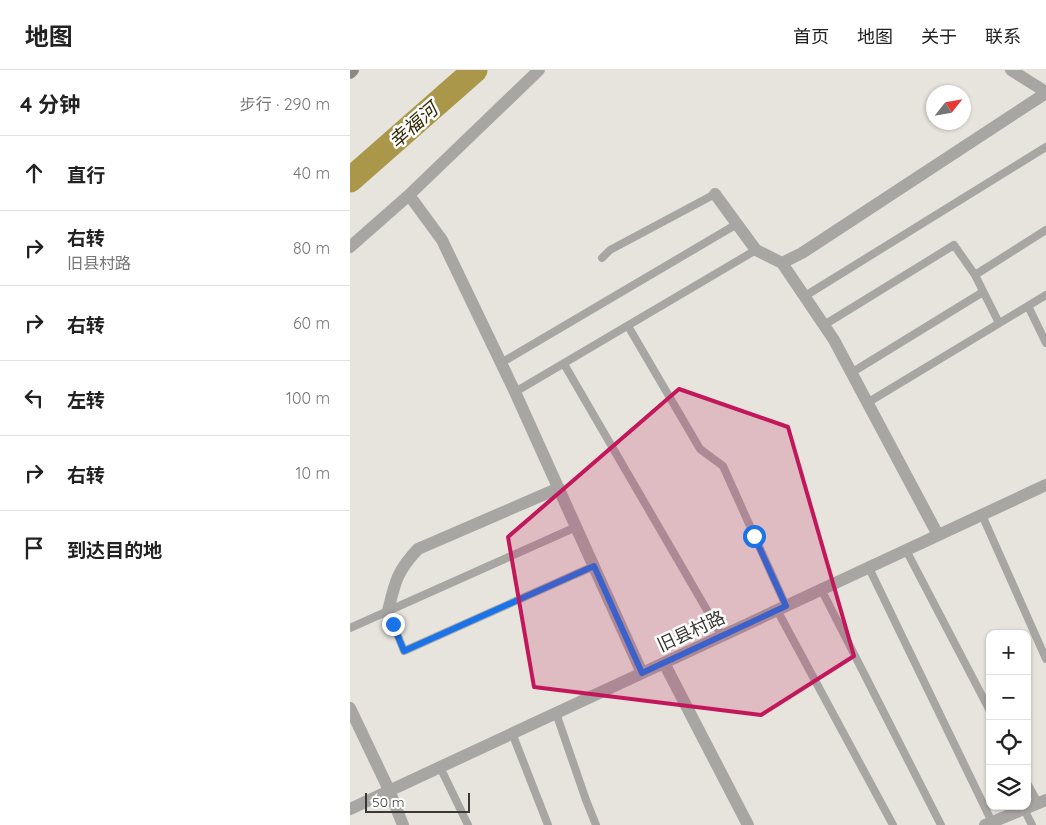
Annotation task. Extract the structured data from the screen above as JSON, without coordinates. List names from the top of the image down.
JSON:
{
  "streets": {
    "street": ["旧县村路"]
  },
  "water": ["幸福河"],
  "scale_bar": "50 m",
  "north": "top right",
  "page": {
    "header": "地图",
    "nav": [
      "首页",
      "地图",
      "关于",
      "联系"
    ],
    "heading": ["4 分钟", "步行 · 290 m"],
    "list": [
      ["直行", "40 m"],
      ["右转", "旧县村路", "80 m"],
      ["右转", "60 m"],
      ["左转", "100 m"],
      ["右转", "10 m"],
      "到达目的地"
    ],
    "map_buttons": ["+", "−"],
    "scale": "50 m"
  }
}
